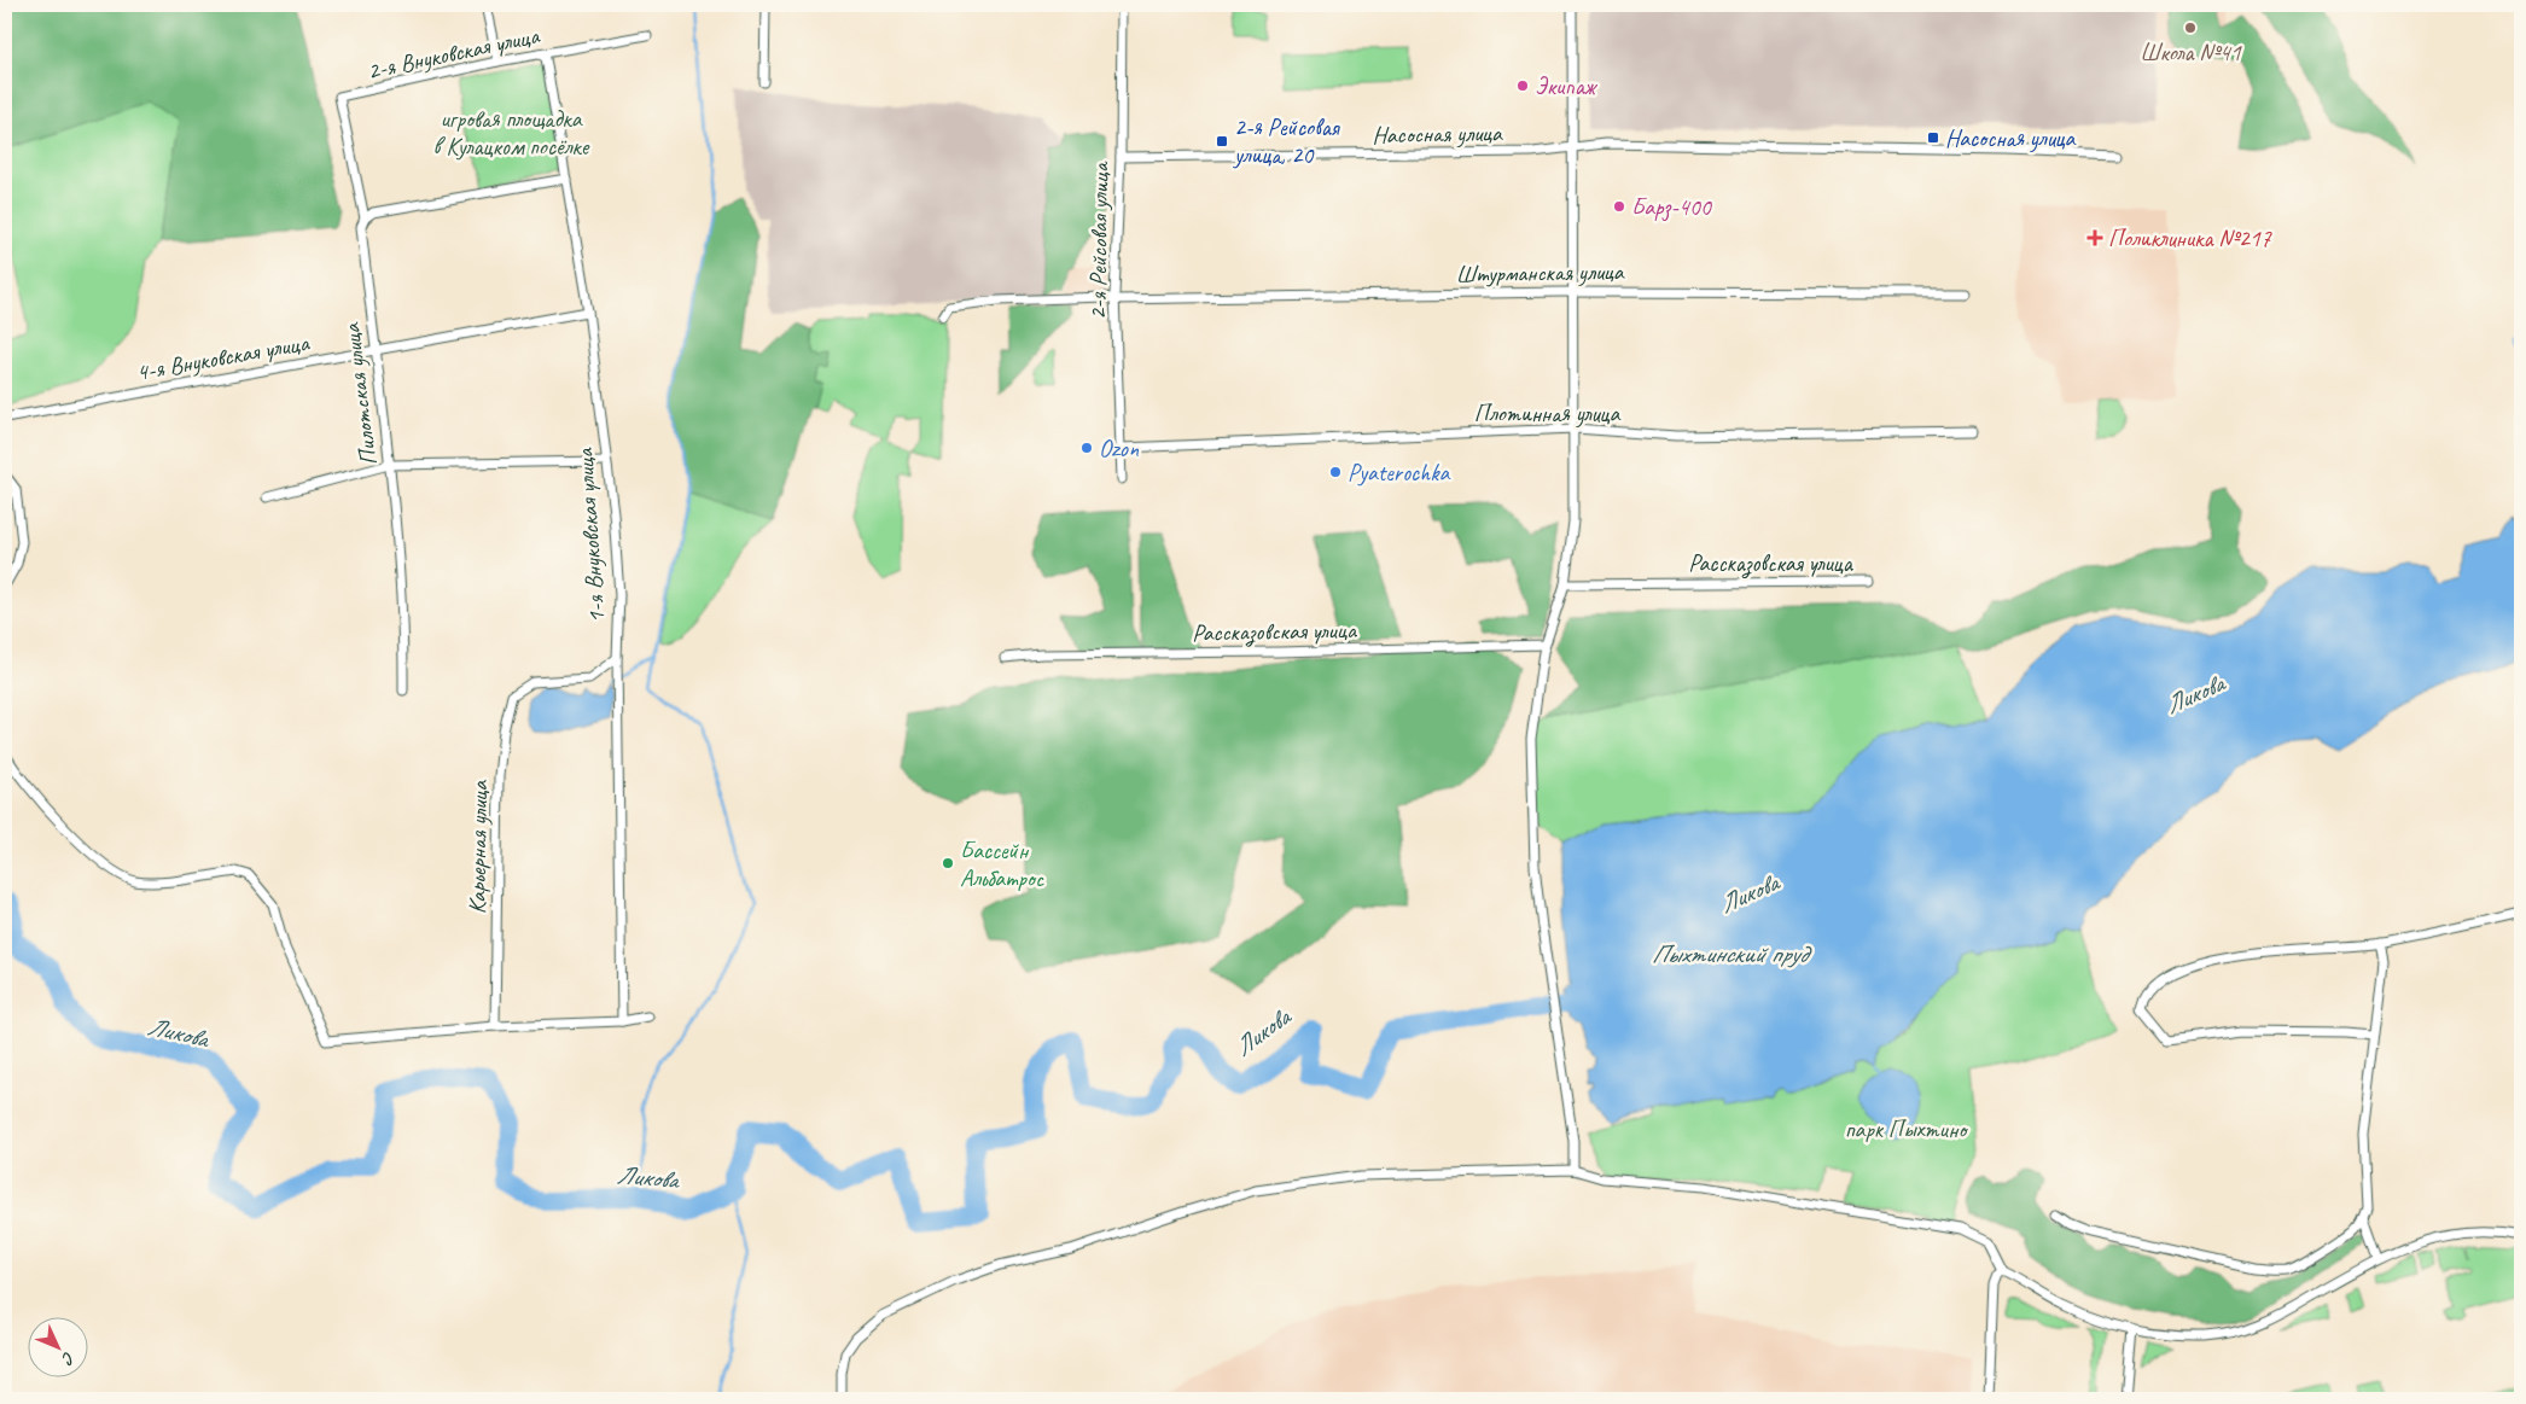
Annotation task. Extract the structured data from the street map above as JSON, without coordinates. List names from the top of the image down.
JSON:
{
  "streets": {
    "street": [
      "2-я Внуковская улица",
      "Насосная улица",
      "2-я Рейсовая улица",
      "Штурманская улица",
      "4-я Внуковская улица",
      "Пилотская улица",
      "Плотинная улица",
      "1-я Внуковская улица",
      "Рассказовская улица",
      "Карьерная улица"
    ]
  },
  "crossings": [
    ["2-я Внуковская улица", "Пилотская улица"],
    ["2-я Внуковская улица", "1-я Внуковская улица"],
    ["Насосная улица", "2-я Рейсовая улица"],
    ["2-я Рейсовая улица", "Штурманская улица"],
    ["2-я Рейсовая улица", "Плотинная улица"],
    ["4-я Внуковская улица", "Пилотская улица"],
    ["4-я Внуковская улица", "1-я Внуковская улица"],
    ["1-я Внуковская улица", "Карьерная улица"]
  ],
  "water": ["Ликова", "Пыхтинский пруд"],
  "parks": ["игровая площадка в Кулацком посёлке", "парк Пыхтино"],
  "places": {
    "other": [
      "Школа №41",
      "Экипаж",
      "Барз-400",
      "Ozon",
      "Pyaterochka",
      "Бассейн Альбатрос"
    ],
    "transit": ["Насосная улица", "2-я Рейсовая улица, 20"],
    "health": ["Поликлиника №217"]
  },
  "north": "bottom right"
}
